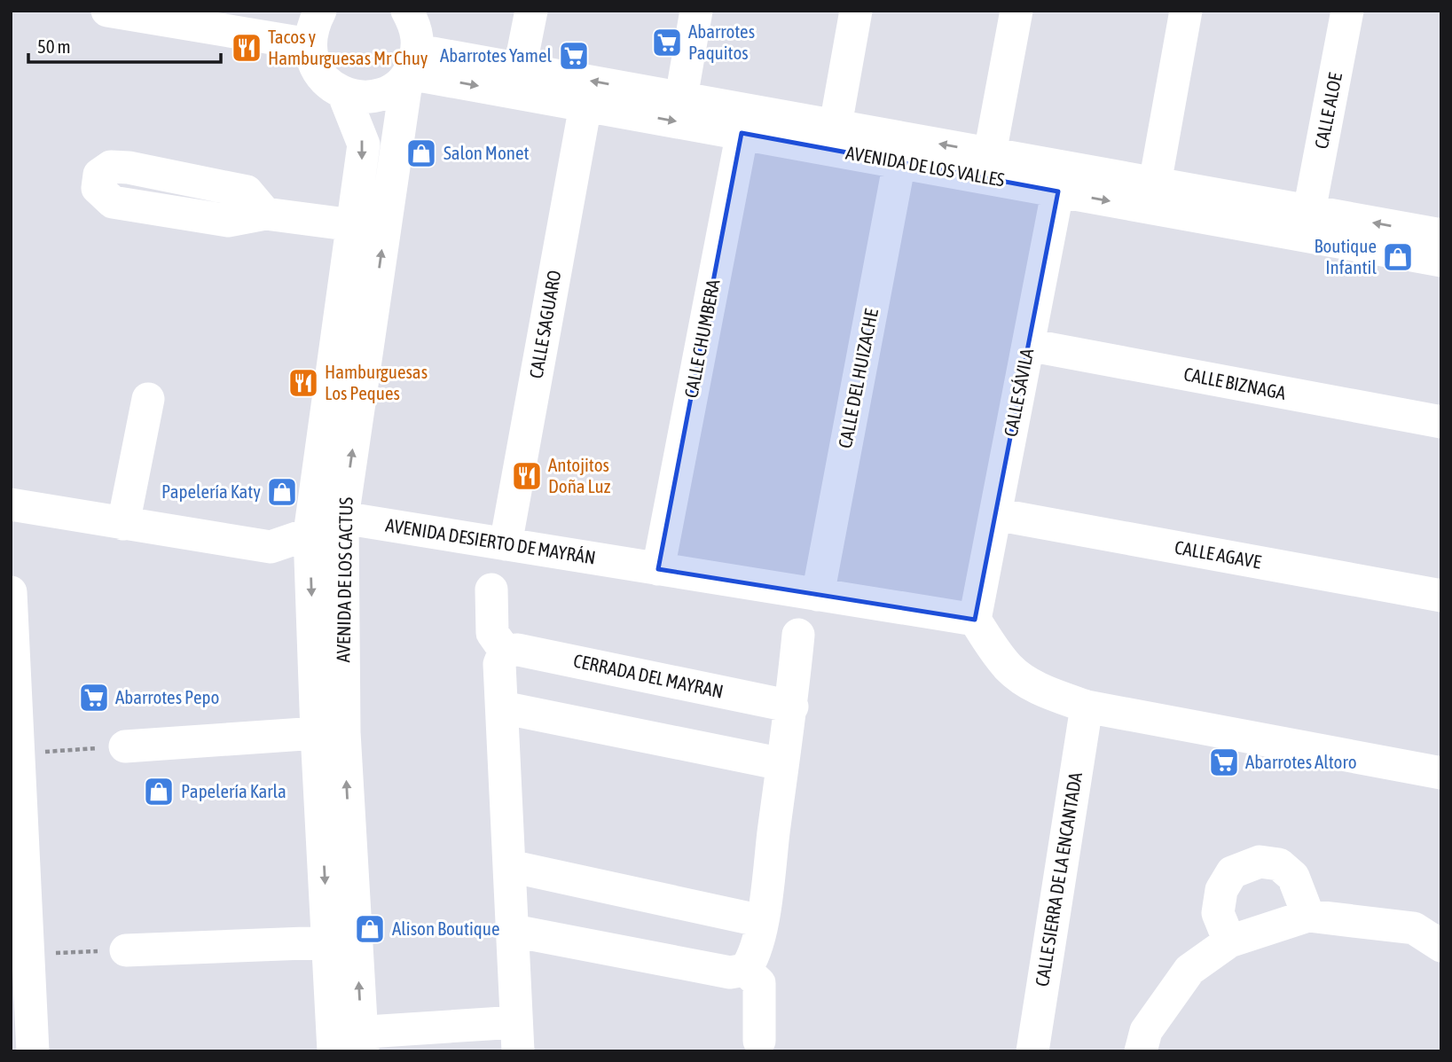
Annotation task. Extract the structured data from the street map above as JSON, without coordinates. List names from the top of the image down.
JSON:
{
  "streets": {
    "street": [
      "CALLE ALOE",
      "AVENIDA DE LOS VALLES",
      "CALLE SAGUARO",
      "CALLE CHUMBERA",
      "CALLE DEL HUIZACHE",
      "CALLE BIZNAGA",
      "CALLE SÁVILA",
      "AVENIDA DESIERTO DE MAYRÁN",
      "CALLE AGAVE",
      "AVENIDA DE LOS CACTUS",
      "CERRADA DEL MAYRAN",
      "CALLE SIERRA DE LA ENCANTADA"
    ]
  },
  "crossings": [
    ["CALLE ALOE", "AVENIDA DE LOS VALLES"],
    ["AVENIDA DE LOS VALLES", "CALLE SAGUARO"],
    ["AVENIDA DE LOS VALLES", "CALLE CHUMBERA"],
    ["AVENIDA DE LOS VALLES", "CALLE DEL HUIZACHE"],
    ["AVENIDA DE LOS VALLES", "CALLE SÁVILA"],
    ["AVENIDA DE LOS VALLES", "AVENIDA DE LOS CACTUS"],
    ["CALLE SAGUARO", "AVENIDA DESIERTO DE MAYRÁN"],
    ["CALLE CHUMBERA", "AVENIDA DESIERTO DE MAYRÁN"],
    ["CALLE DEL HUIZACHE", "AVENIDA DESIERTO DE MAYRÁN"],
    ["CALLE BIZNAGA", "CALLE SÁVILA"],
    ["CALLE SÁVILA", "AVENIDA DESIERTO DE MAYRÁN"],
    ["CALLE SÁVILA", "CALLE AGAVE"],
    ["AVENIDA DESIERTO DE MAYRÁN", "AVENIDA DE LOS CACTUS"]
  ],
  "places": {
    "supermarket": [
      "Abarrotes Paquitos",
      "Abarrotes Yamel",
      "Abarrotes Pepo",
      "Abarrotes Altoro"
    ],
    "restaurant": ["Tacos y Hamburguesas Mr Chuy", "Hamburguesas Los Peques", "Antojitos Doña Luz"],
    "shop": [
      "Salon Monet",
      "Boutique Infantil",
      "Papelería Katy",
      "Papelería Karla",
      "Alison Boutique"
    ]
  },
  "scale_bar": "50 m"
}
